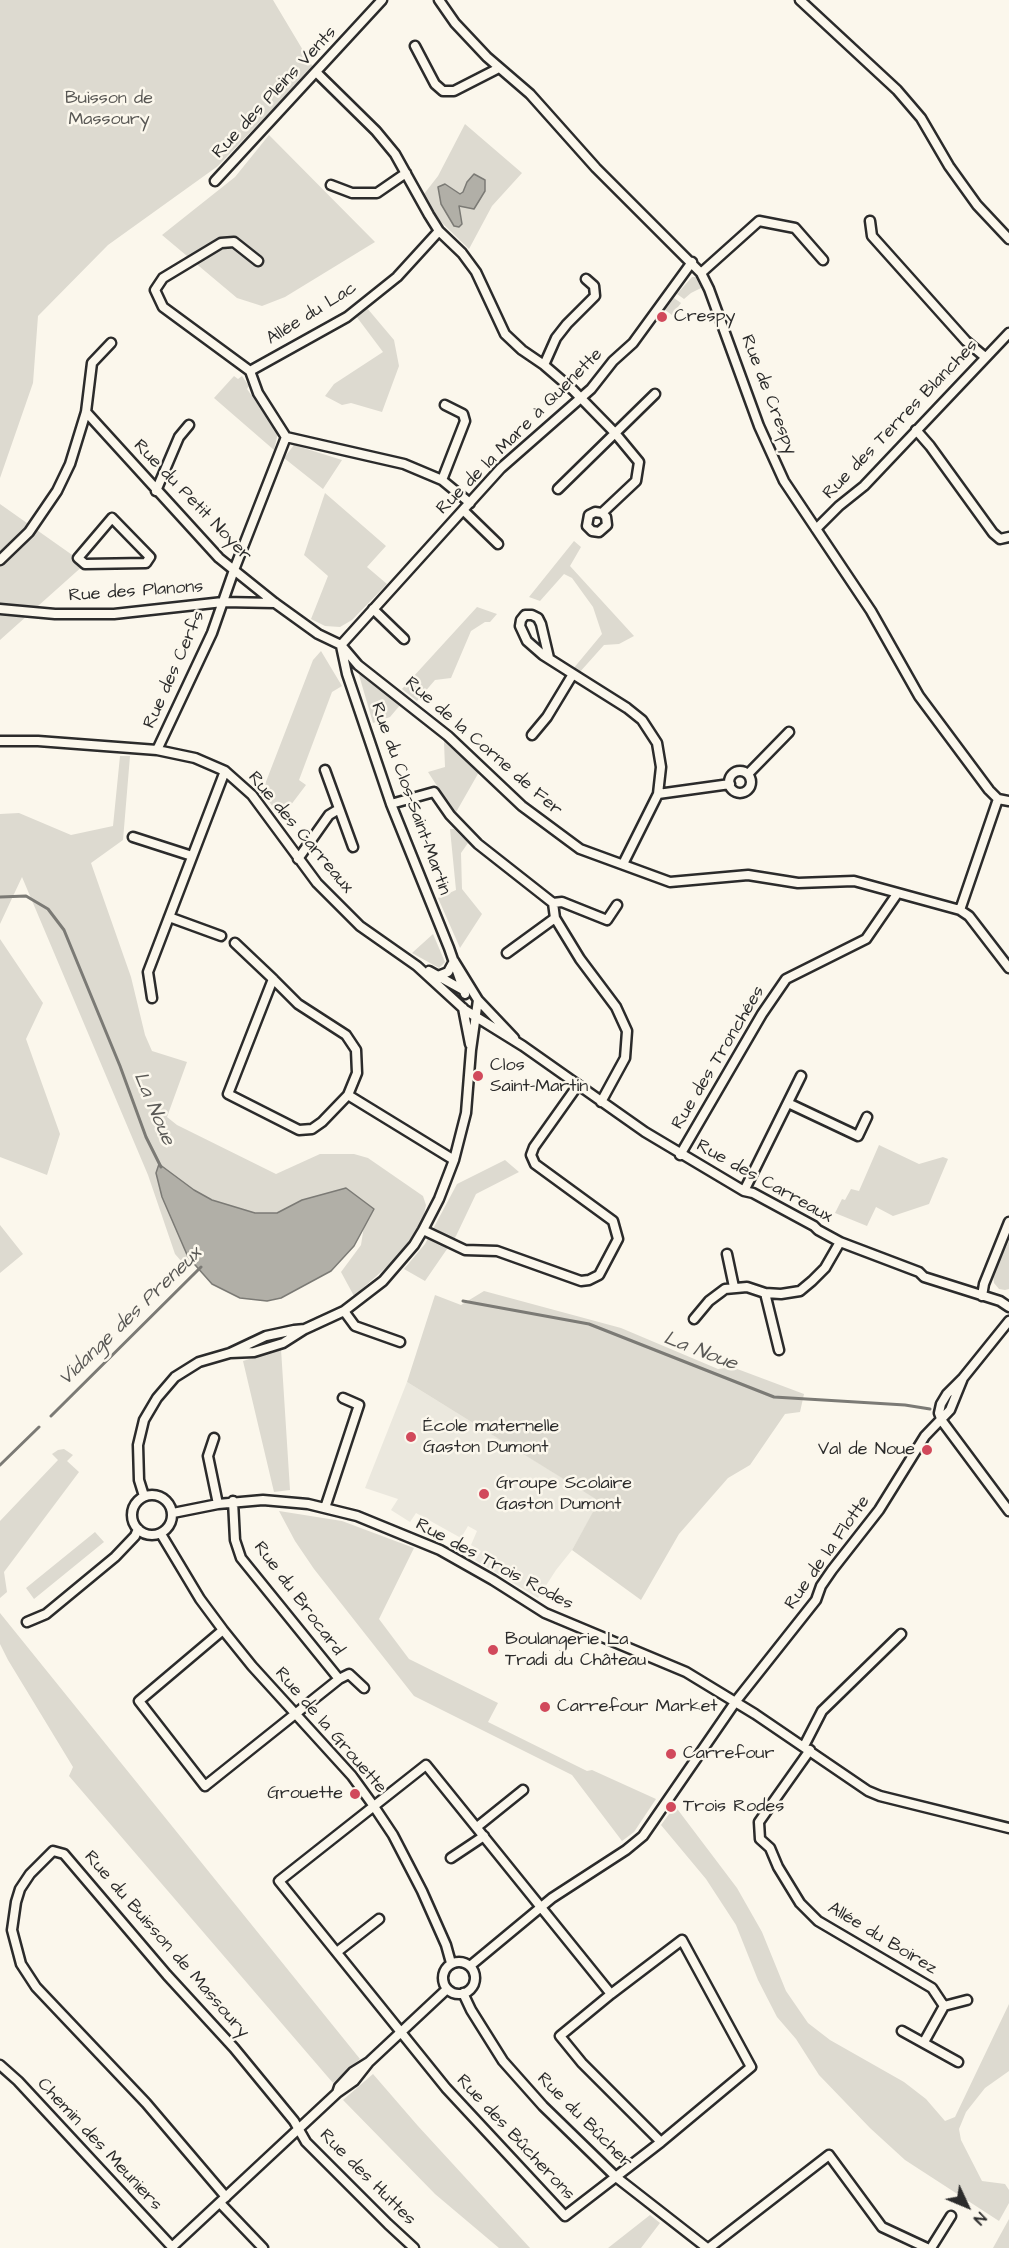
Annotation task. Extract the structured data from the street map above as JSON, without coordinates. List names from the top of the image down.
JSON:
{
  "streets": {
    "street": [
      "Rue des Pleins Vents",
      "Allée du Lac",
      "Rue de Crespy",
      "Rue des Terres Blanches",
      "Rue de la Mare à Quenette",
      "Rue du Petit Noyer",
      "Rue des Planons",
      "Rue des Cerfs",
      "Rue de la Corne de Fer",
      "Rue du Clos-Saint-Martin",
      "Rue des Carreaux",
      "Rue des Tronchées",
      "Rue de la Flotte",
      "Rue des Trois Rodes",
      "Rue du Brocard",
      "Rue de la Grouette",
      "Allée du Boirez",
      "Rue du Buisson de Massoury",
      "Rue du Bûcher",
      "Rue des Bûcherons",
      "Chemin des Meuniers",
      "Rue des Huttes"
    ]
  },
  "crossings": [
    ["Rue de Crespy", "Rue des Terres Blanches"],
    ["Rue de Crespy", "Rue de la Mare à Quenette"],
    ["Rue de la Mare à Quenette", "Rue du Petit Noyer"],
    ["Rue de la Mare à Quenette", "Rue de la Corne de Fer"],
    ["Rue de la Mare à Quenette", "Rue du Clos-Saint-Martin"],
    ["Rue du Petit Noyer", "Rue des Planons"],
    ["Rue du Petit Noyer", "Rue des Cerfs"],
    ["Rue du Petit Noyer", "Rue de la Corne de Fer"],
    ["Rue du Petit Noyer", "Rue du Clos-Saint-Martin"],
    ["Rue des Planons", "Rue des Cerfs"],
    ["Rue des Cerfs", "Rue des Carreaux"],
    ["Rue de la Corne de Fer", "Rue du Clos-Saint-Martin"],
    ["Rue de la Corne de Fer", "Rue des Tronchées"],
    ["Rue du Clos-Saint-Martin", "Rue des Carreaux"],
    ["Rue du Clos-Saint-Martin", "Rue des Trois Rodes"],
    ["Rue du Clos-Saint-Martin", "Rue de la Grouette"],
    ["Rue des Carreaux", "Rue des Tronchées"],
    ["Rue de la Flotte", "Rue des Trois Rodes"],
    ["Rue de la Flotte", "Rue de la Grouette"],
    ["Rue de la Flotte", "Rue du Bûcher"],
    ["Rue des Trois Rodes", "Rue du Brocard"],
    ["Rue des Trois Rodes", "Rue de la Grouette"],
    ["Rue des Trois Rodes", "Allée du Boirez"],
    ["Rue de la Grouette", "Rue du Bûcher"],
    ["Rue du Buisson de Massoury", "Rue des Huttes"],
    ["Rue du Bûcher", "Rue des Bûcherons"]
  ],
  "water": ["La Noue", "Vidange des Preneux"],
  "parks": ["Buisson de Massoury"],
  "places": [
    "Crespy",
    "Clos Saint-Martin",
    "École maternelle Gaston Dumont",
    "Val de Noue",
    "Groupe Scolaire Gaston Dumont",
    "Boulangerie La Tradi du Château",
    "Carrefour Market",
    "Carrefour",
    "Grouette",
    "Trois Rodes"
  ],
  "north": "bottom right"
}
